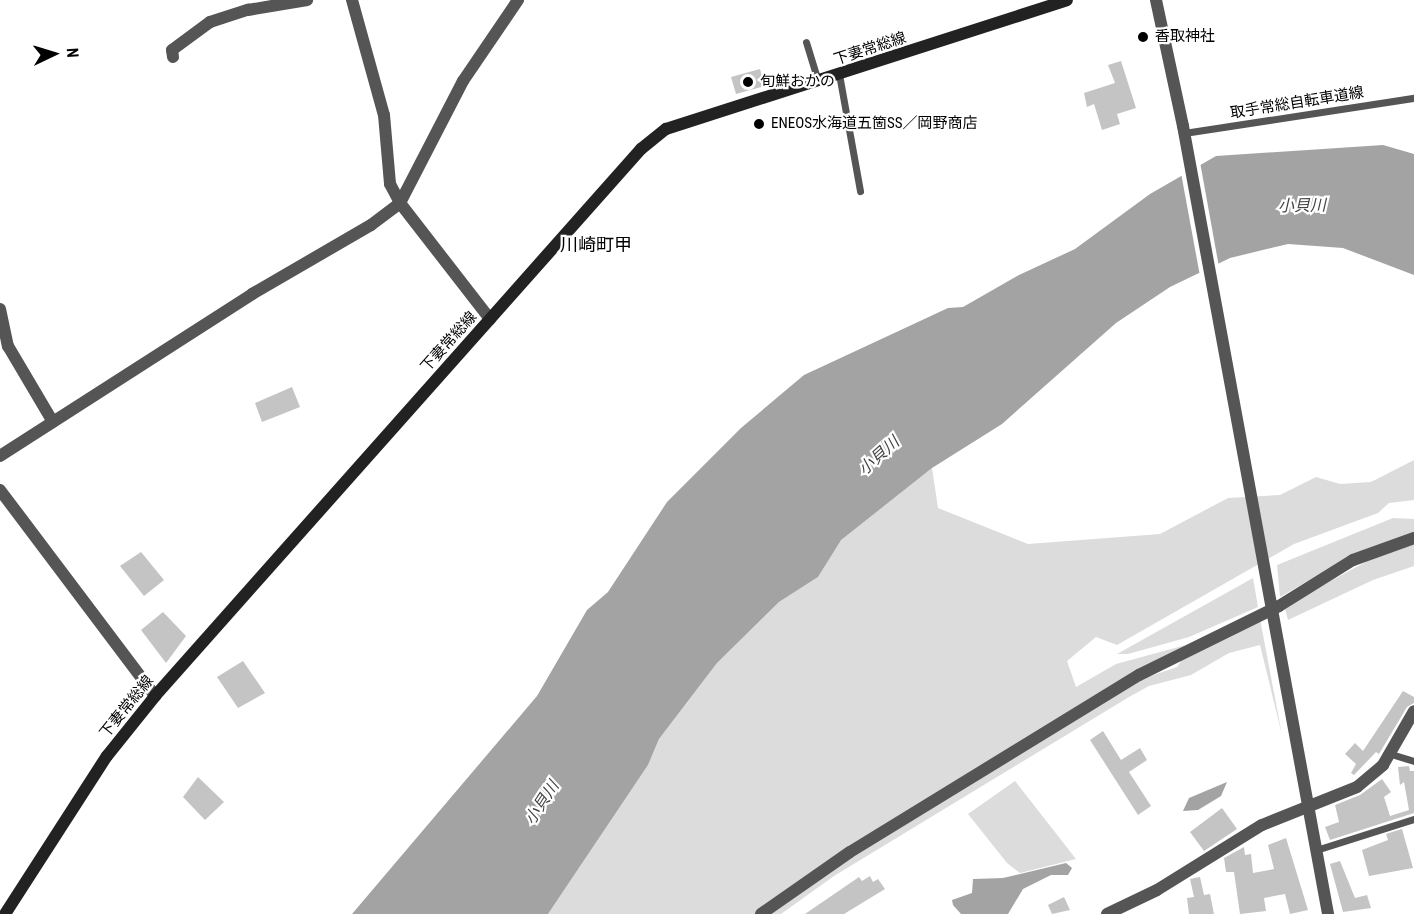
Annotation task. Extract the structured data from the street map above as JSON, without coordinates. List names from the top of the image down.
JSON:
{
  "streets": {
    "main road": ["下妻常総線"],
    "lane": ["取手常総自転車道線"]
  },
  "districts": ["川崎町甲"],
  "water": ["小貝川"],
  "places": ["香取神社", "旬鮮おかの", "ENEOS水海道五箇SS／岡野商店"],
  "north": "right"
}
